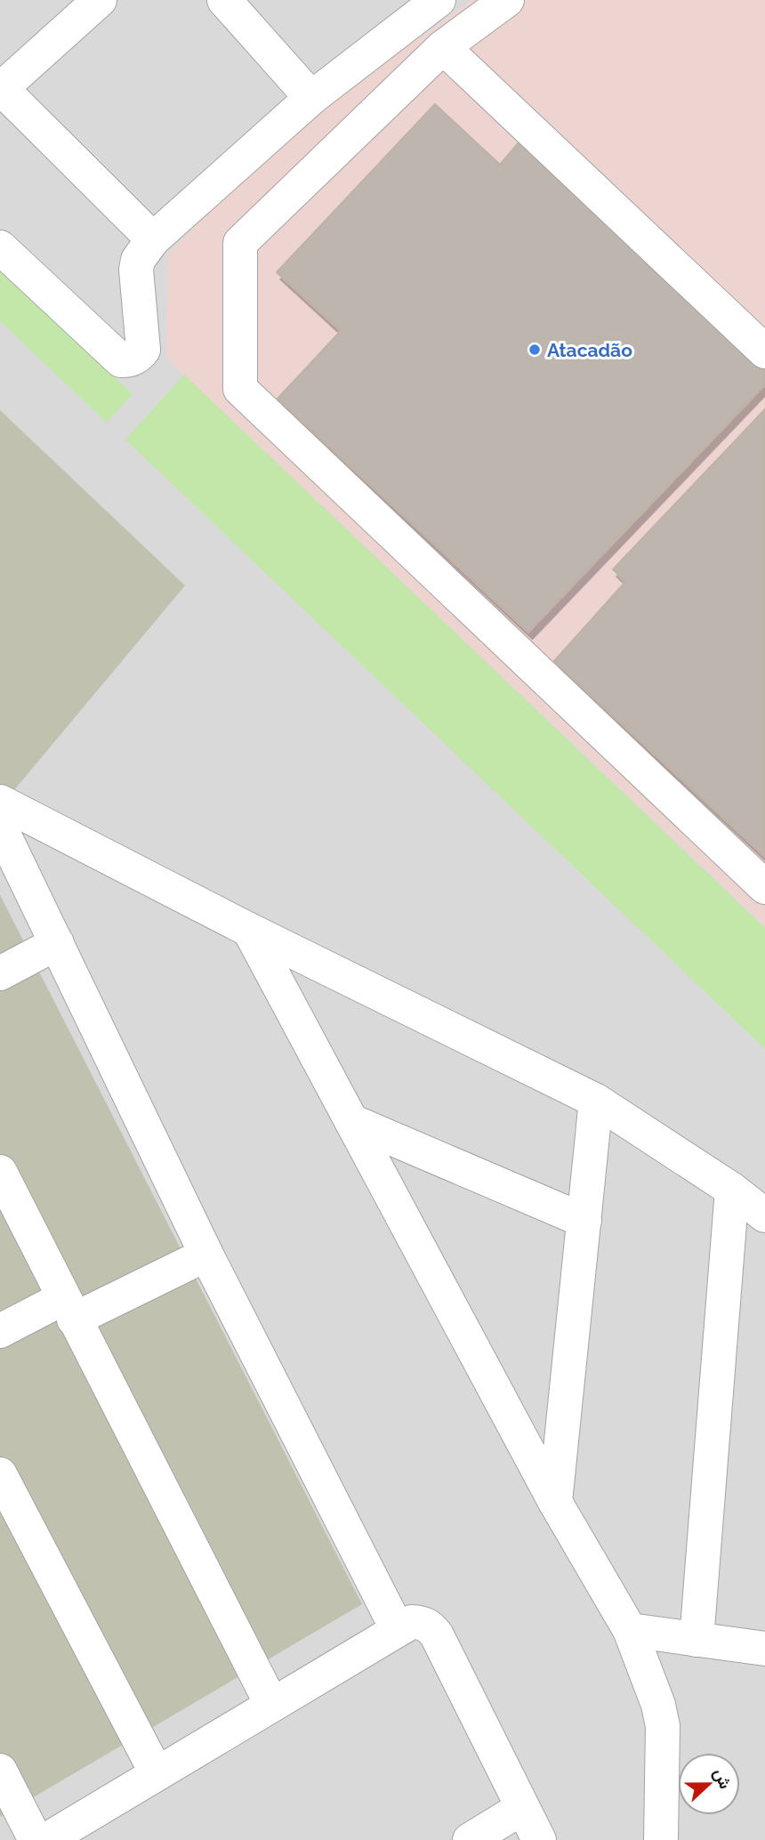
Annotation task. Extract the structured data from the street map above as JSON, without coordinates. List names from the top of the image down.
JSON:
{
  "places": ["Atacadão"],
  "north": "right"
}
